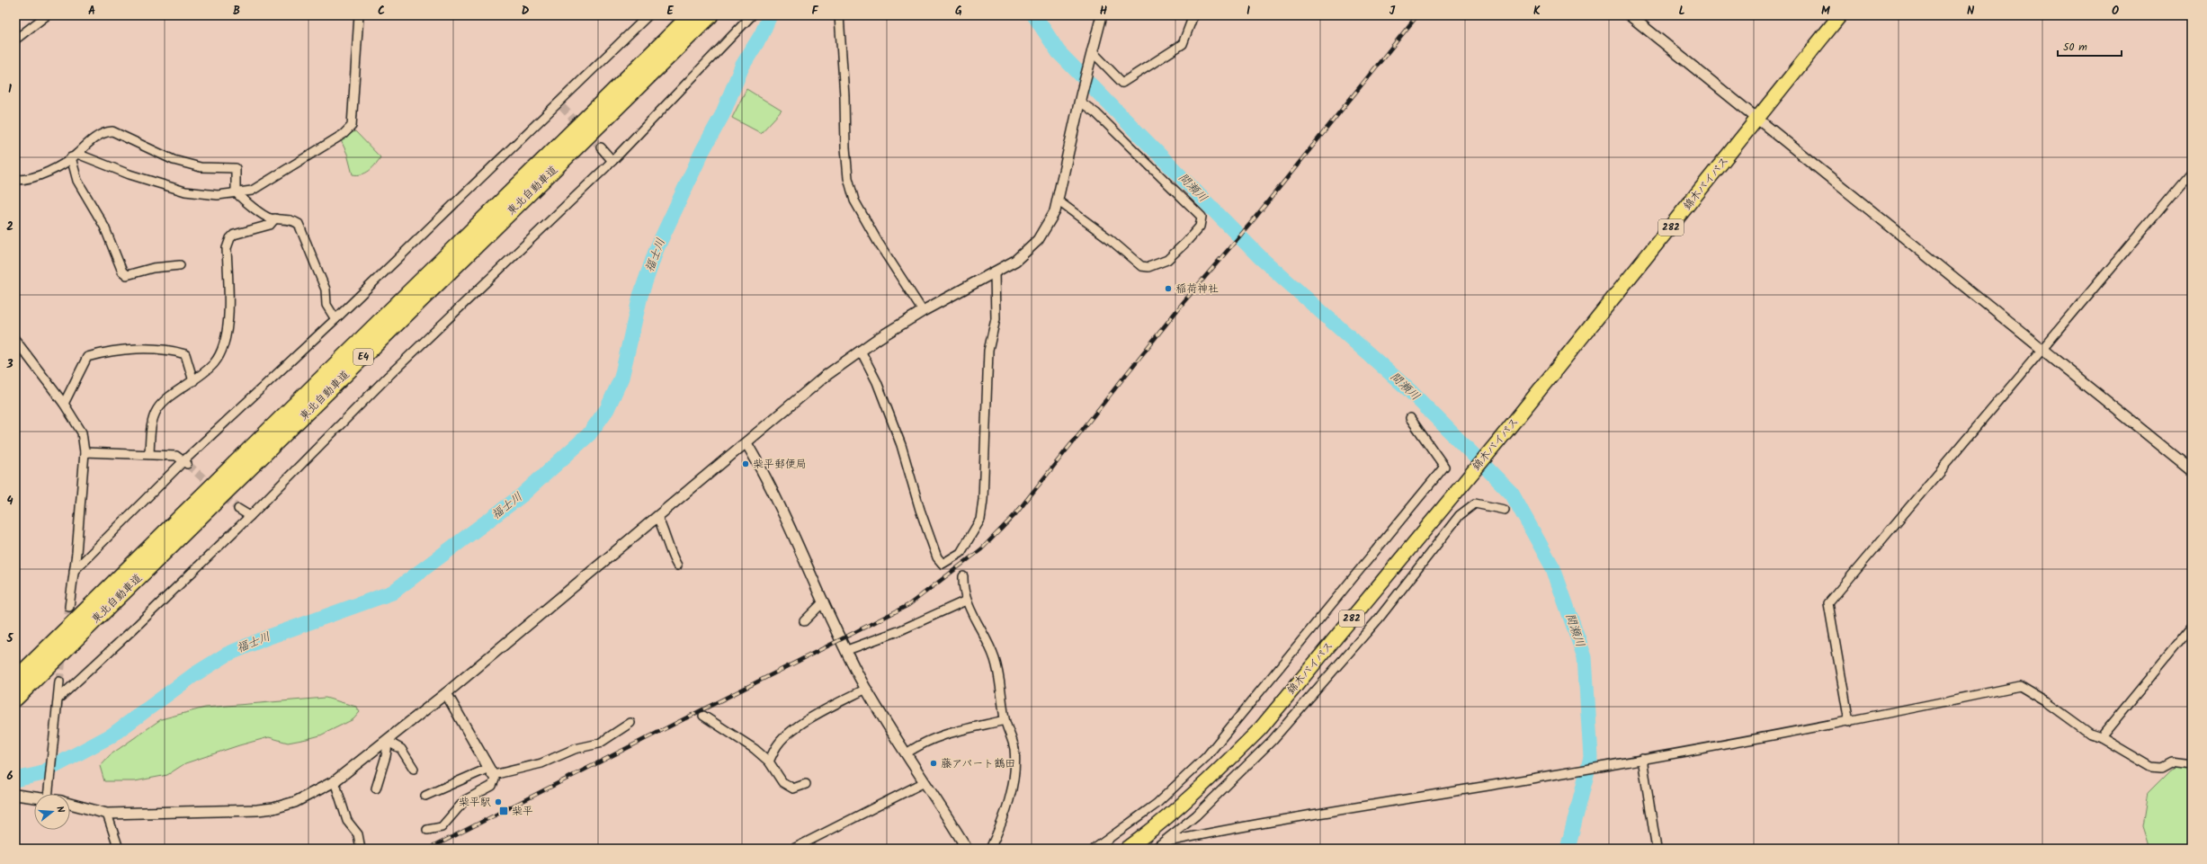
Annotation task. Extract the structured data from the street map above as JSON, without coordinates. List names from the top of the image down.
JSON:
{
  "streets": {
    "highway": [
      "錦木バイパス",
      "東北自動車道",
      "282",
      "E4"
    ]
  },
  "water": ["間瀬川", "福士川"],
  "places": {
    "other": [
      "稲荷神社",
      "柴平郵便局",
      "藤アパート鶴田",
      "柴平駅"
    ],
    "transit": ["柴平"]
  },
  "scale_bar": "50 m",
  "north": "right",
  "grid": {
    "columns": [
      "A",
      "B",
      "C",
      "D",
      "E",
      "F",
      "G",
      "H",
      "I",
      "J",
      "K",
      "L",
      "M",
      "N",
      "O"
    ],
    "rows": [
      "1",
      "2",
      "3",
      "4",
      "5",
      "6"
    ]
  }
}
